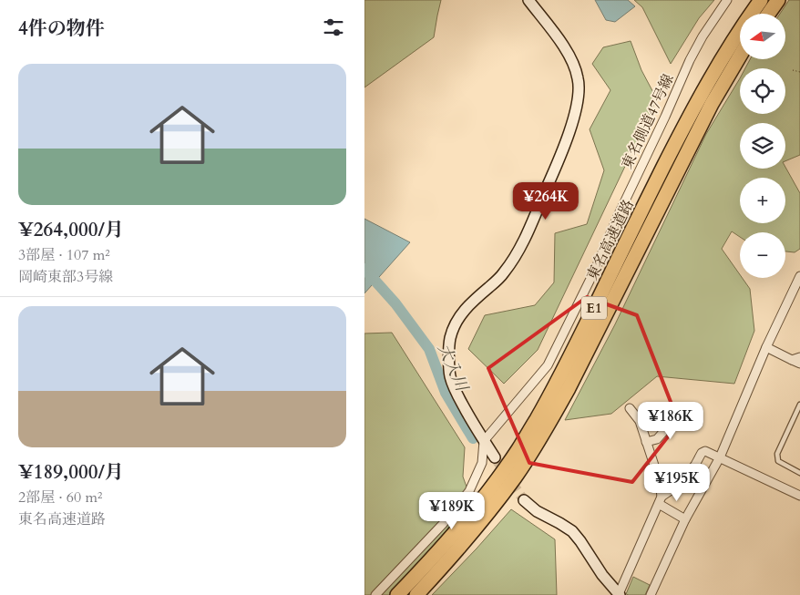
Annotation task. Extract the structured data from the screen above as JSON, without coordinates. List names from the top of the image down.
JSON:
{
  "streets": {
    "highway": ["東名高速道路", "E1"],
    "street": ["東名側道47号線"]
  },
  "water": ["大入川"],
  "north": "left",
  "page": {
    "heading": "4件の物件",
    "map_buttons": ["+", "−"],
    "list": [
      {
        "name": "¥264,000/月",
        "note": "3部屋 · 107 m² · 岡崎東部3号線"
      },
      {
        "name": "¥189,000/月",
        "note": "2部屋 · 60 m² · 東名高速道路"
      }
    ],
    "price": [
      "¥264K",
      "¥186K",
      "¥195K",
      "¥189K"
    ]
  }
}
